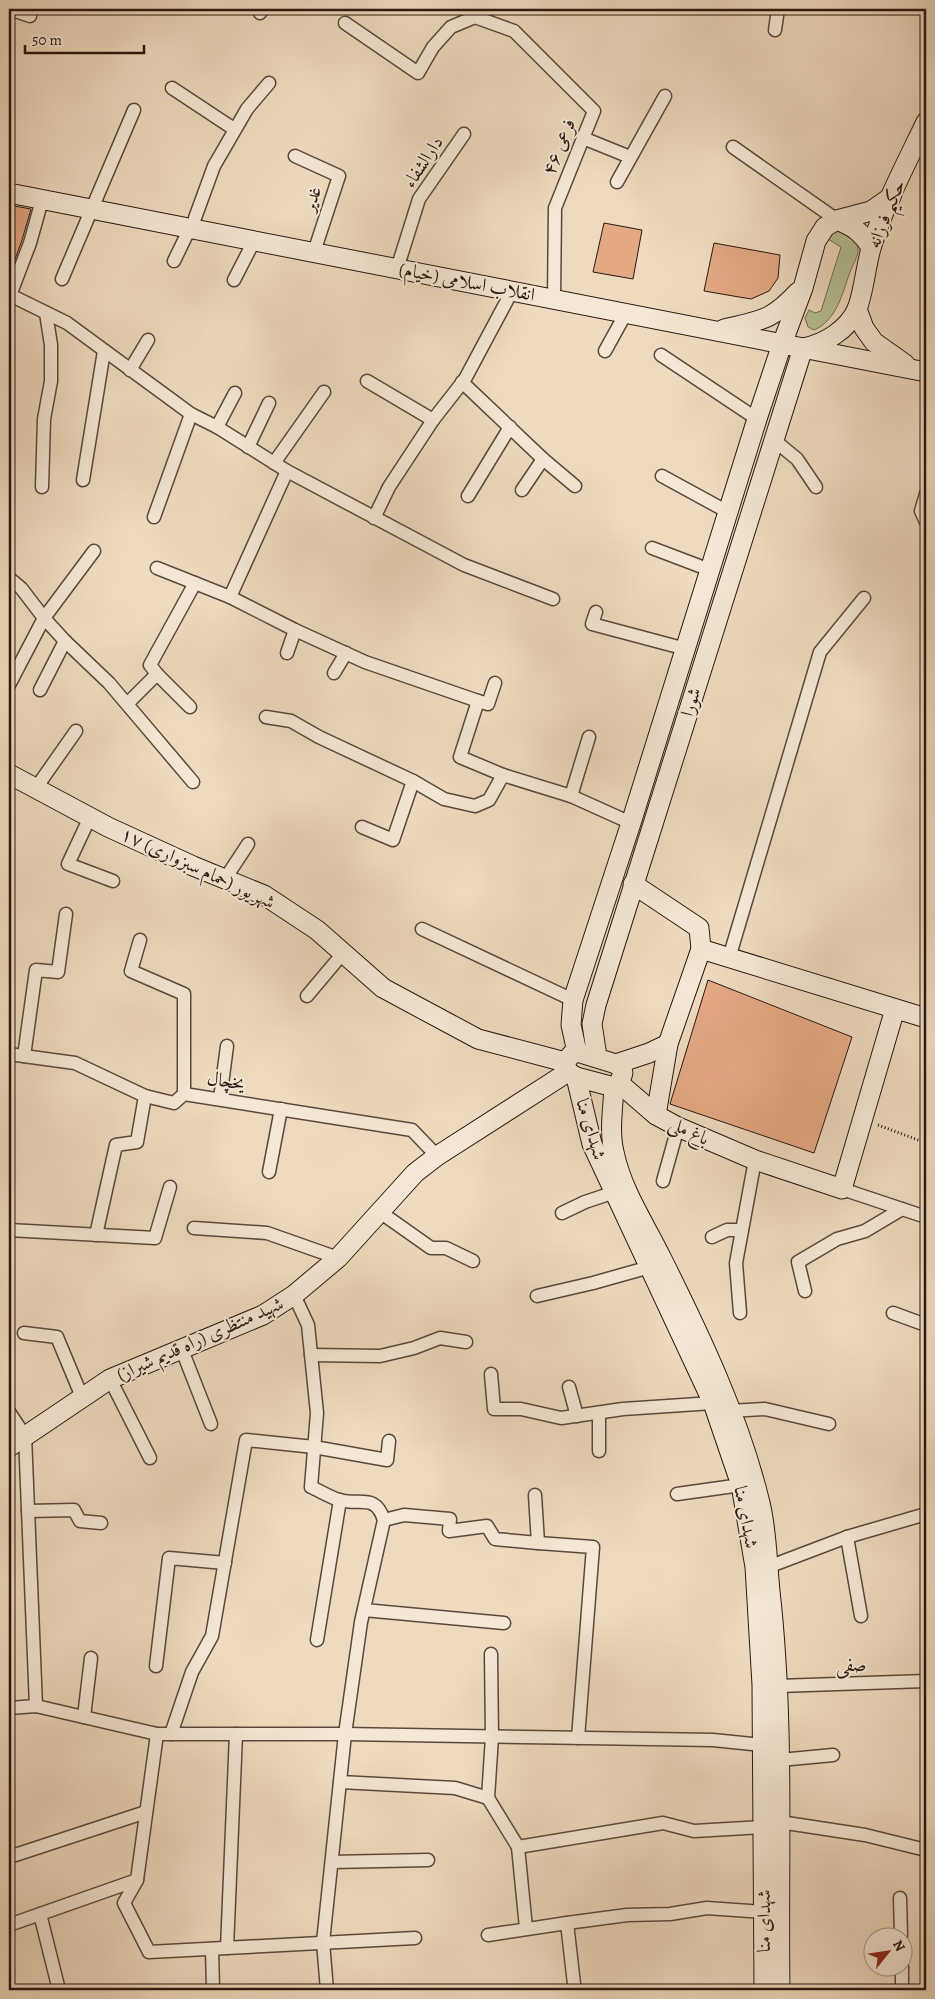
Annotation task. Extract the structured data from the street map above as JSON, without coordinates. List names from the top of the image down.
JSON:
{
  "streets": {
    "street": [
      "فرعی ۴۶",
      "دارالشفاء",
      "غدیر",
      "حکیم فرزانه",
      "انقلاب اسلامی (خیام)",
      "شورا",
      "۱۷ شهریور (حمام سبزواری)",
      "یخچال",
      "شهدای منا",
      "باغ ملی",
      "شهید منتظری (راه قدیم شیراز)",
      "صفی"
    ]
  },
  "crossings": [
    ["فرعی ۴۶", "انقلاب اسلامی (خیام)"],
    ["دارالشفاء", "انقلاب اسلامی (خیام)"],
    ["غدیر", "انقلاب اسلامی (خیام)"],
    ["انقلاب اسلامی (خیام)", "شورا"],
    ["شورا", "۱۷ شهریور (حمام سبزواری)"],
    ["شورا", "شهدای منا"],
    ["شورا", "شهید منتظری (راه قدیم شیراز)"],
    ["۱۷ شهریور (حمام سبزواری)", "شهدای منا"],
    ["۱۷ شهریور (حمام سبزواری)", "شهید منتظری (راه قدیم شیراز)"],
    ["یخچال", "شهید منتظری (راه قدیم شیراز)"],
    ["شهدای منا", "شهید منتظری (راه قدیم شیراز)"],
    ["شهدای منا", "صفی"]
  ],
  "scale_bar": "50 m",
  "north": "top right"
}
